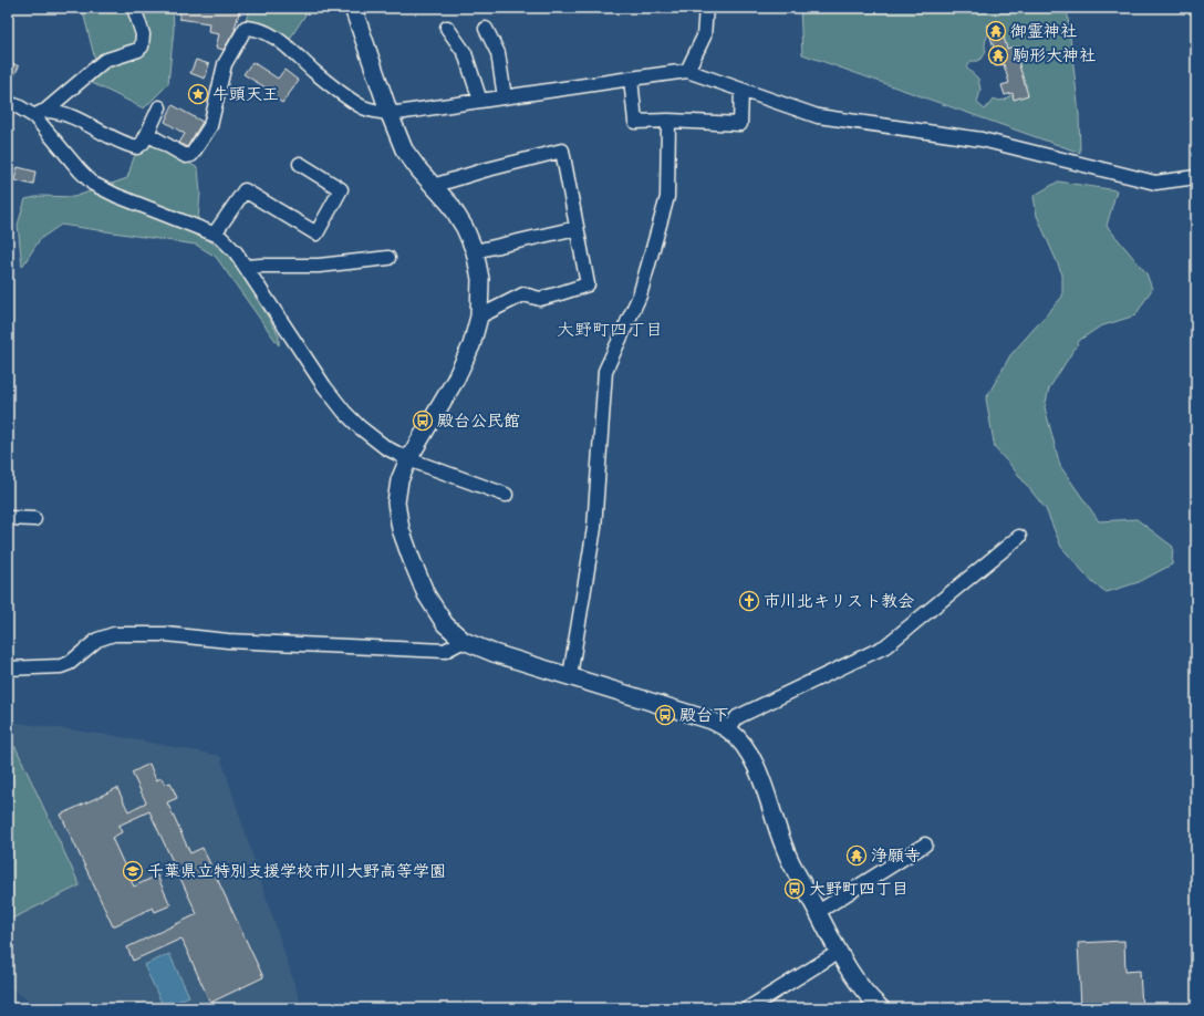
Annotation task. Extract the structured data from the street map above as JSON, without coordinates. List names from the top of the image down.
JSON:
{
  "districts": ["大野町四丁目"],
  "places": {
    "temple": ["御霊神社", "駒形大神社", "浄願寺"],
    "place": ["牛頭天王"],
    "bus stop": ["殿台公民館", "殿台下", "大野町四丁目"],
    "church": ["市川北キリスト教会"],
    "school or university": ["千葉県立特別支援学校市川大野高等学園"]
  }
}
